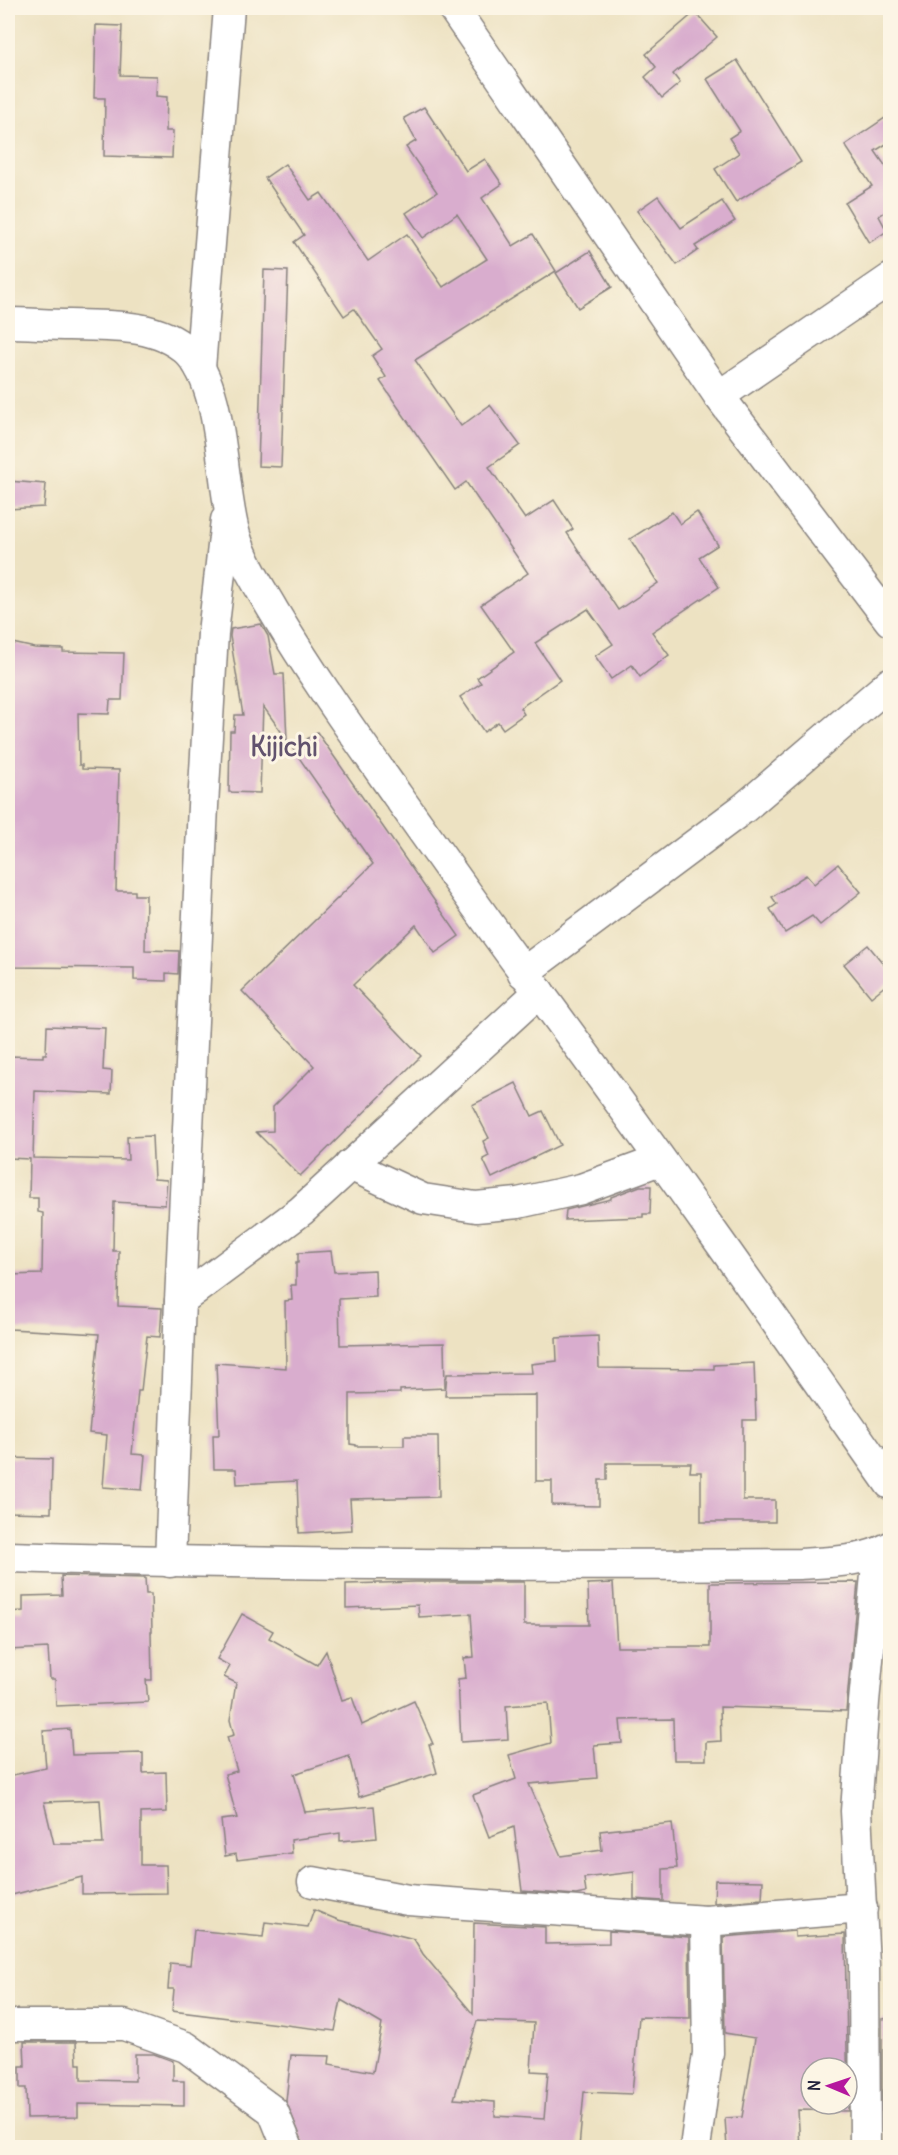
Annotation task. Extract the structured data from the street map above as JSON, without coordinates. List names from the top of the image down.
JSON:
{
  "districts": ["Kijichi"],
  "north": "left"
}
